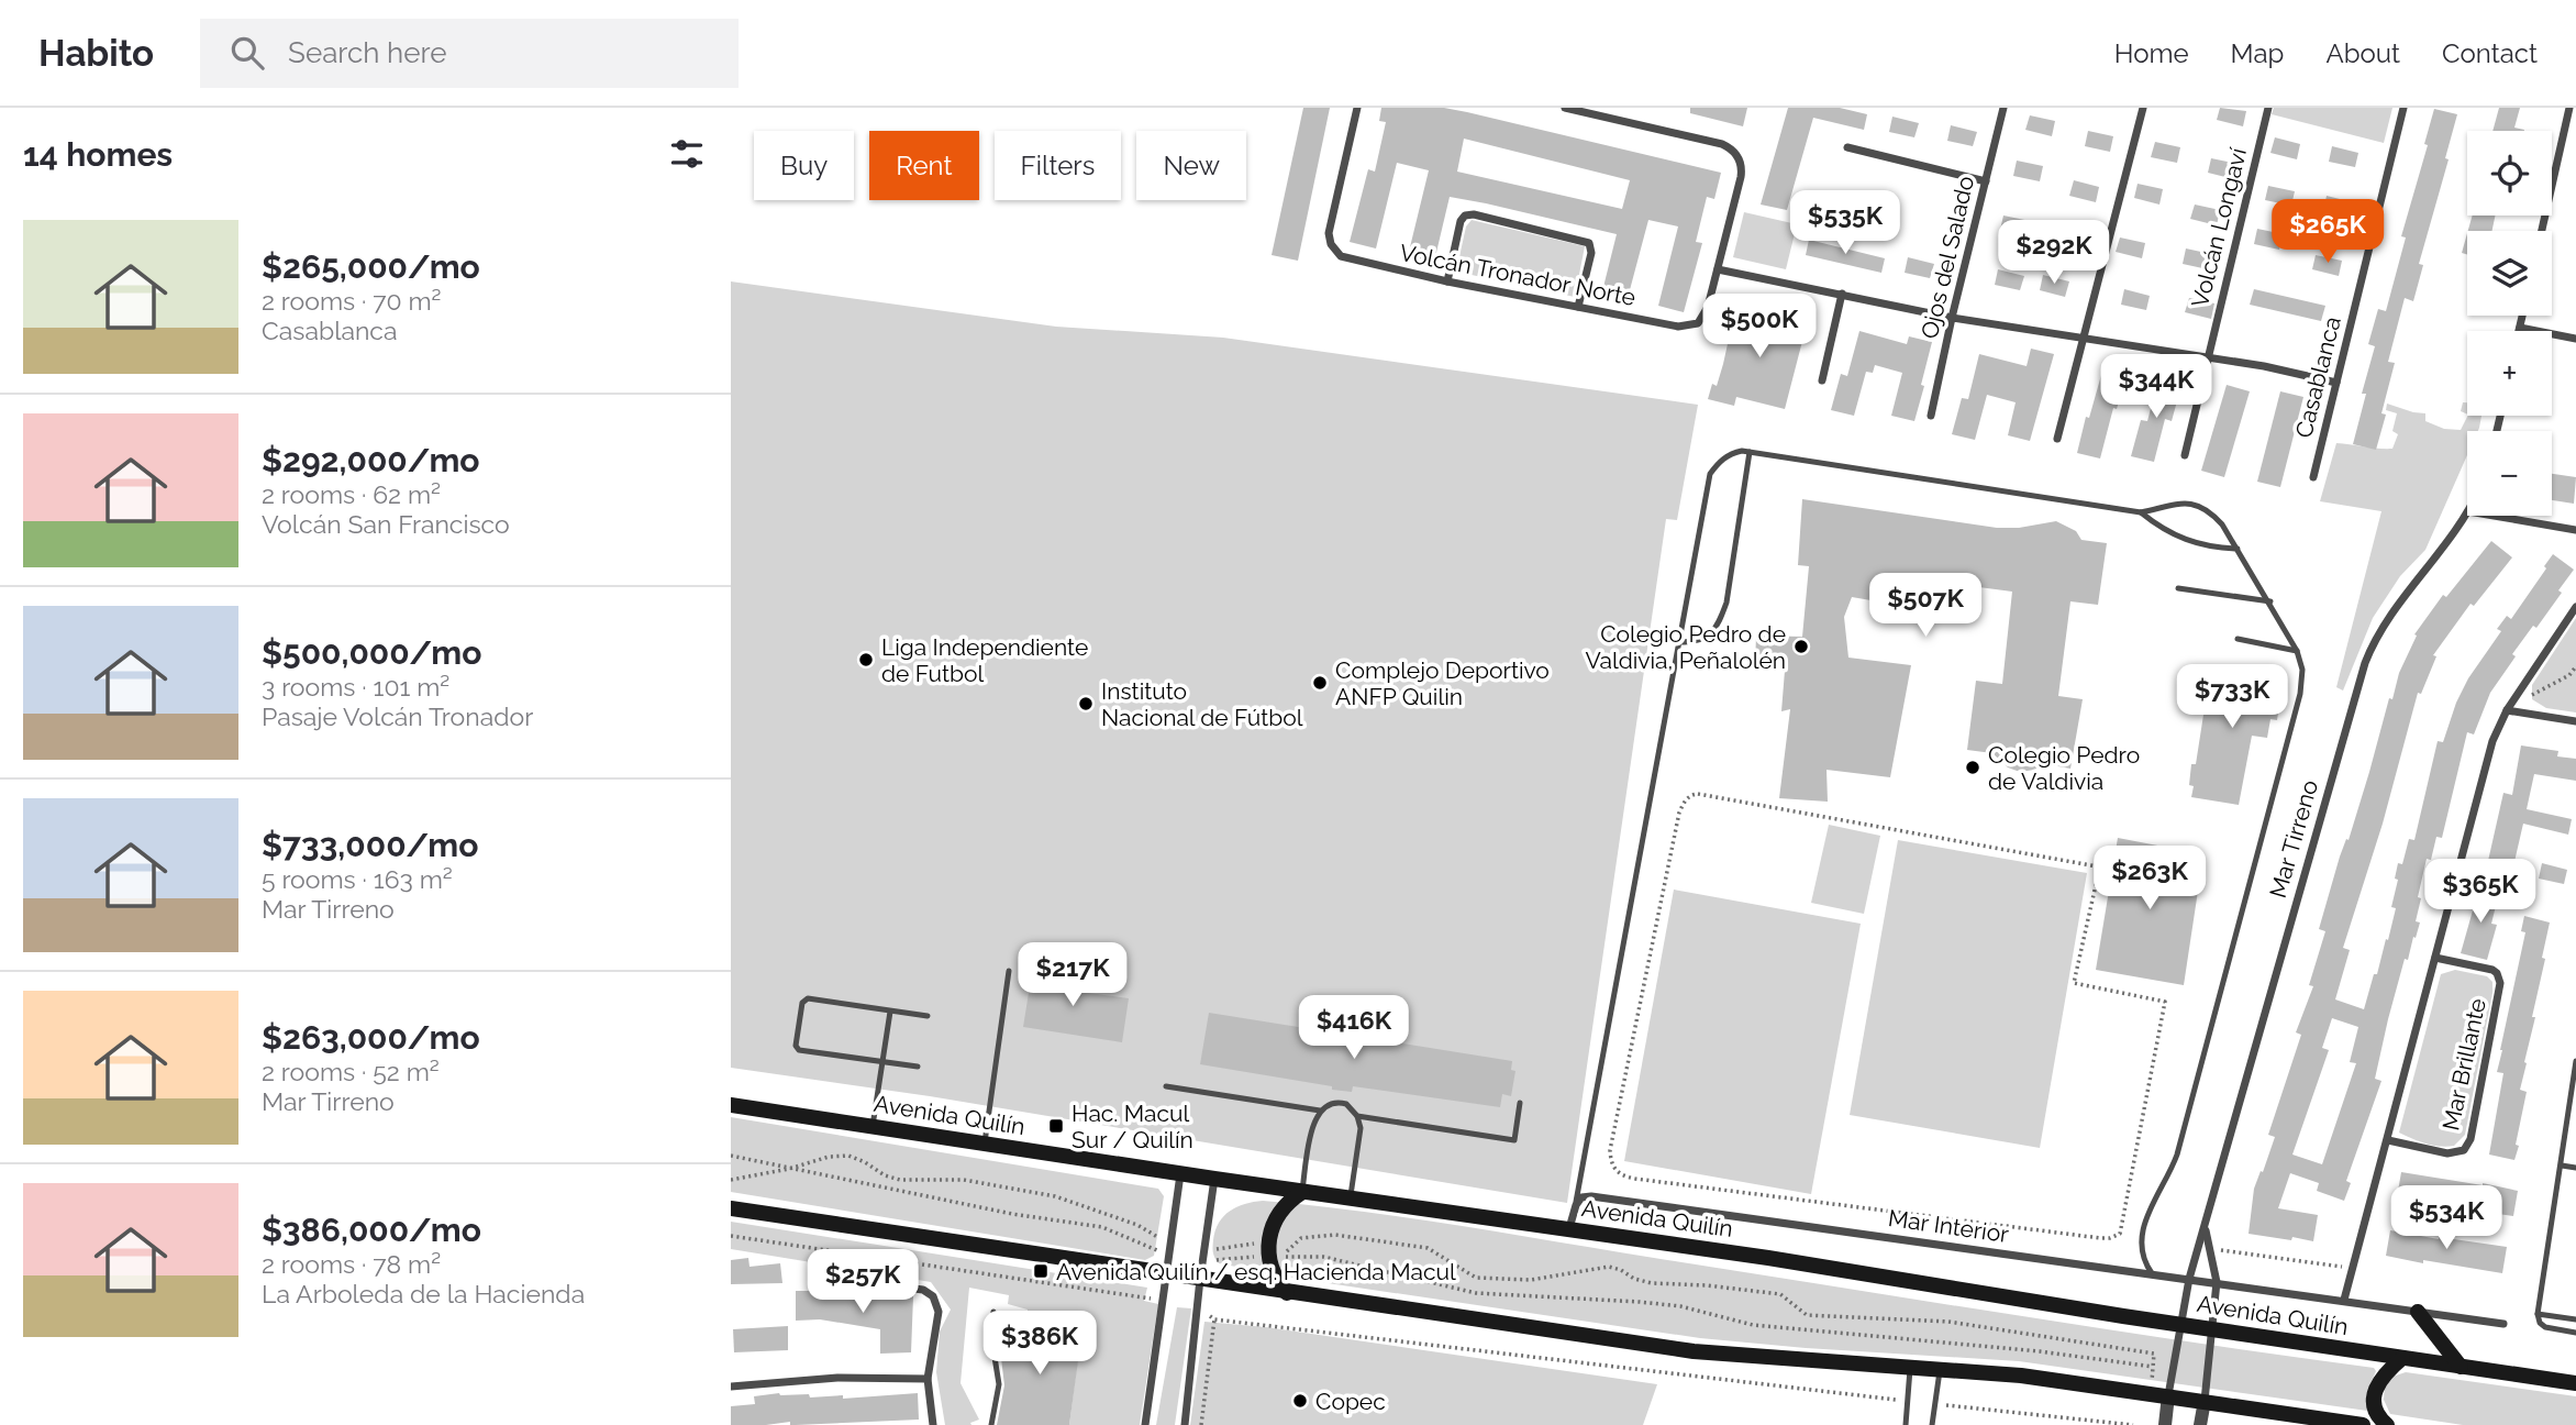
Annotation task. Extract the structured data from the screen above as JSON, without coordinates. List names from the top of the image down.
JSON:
{
  "streets": {
    "main road": ["Avenida Quilín"],
    "street": [
      "Volcán Longaví",
      "Ojos del Salado",
      "Volcán Tronador Norte",
      "Casablanca",
      "Mar Tirreno",
      "Mar Brillante",
      "Mar Interior"
    ]
  },
  "crossings": [
    ["Mar Tirreno", "Avenida Quilín"],
    ["Mar Tirreno", "Mar Interior"]
  ],
  "places": {
    "other": [
      "Colegio Pedro de Valdivia, Peñalolén",
      "Liga Independiente de Futbol",
      "Complejo Deportivo ANFP Quilin",
      "Instituto Nacional de Fútbol",
      "Colegio Pedro de Valdivia",
      "Copec"
    ],
    "transit": ["Hac. Macul Sur / Quilín", "Avenida Quilín / esq. Hacienda Macul"]
  },
  "page": {
    "header": "Habito",
    "search": "Search here",
    "nav": [
      "Home",
      "Map",
      "About",
      "Contact"
    ],
    "heading": "14 homes",
    "map_buttons": ["+", "−"],
    "chip": [
      "Buy",
      "Rent",
      "Filters",
      "New"
    ],
    "price": [
      "$535K",
      "$265K",
      "$292K",
      "$500K",
      "$344K",
      "$507K",
      "$733K",
      "$263K",
      "$365K",
      "$217K",
      "$416K",
      "$534K",
      "$257K",
      "$386K"
    ],
    "list": [
      {
        "name": "$265,000/mo",
        "note": "2 rooms · 70 m² · Casablanca"
      },
      {
        "name": "$292,000/mo",
        "note": "2 rooms · 62 m² · Volcán San Francisco"
      },
      {
        "name": "$500,000/mo",
        "note": "3 rooms · 101 m² · Pasaje Volcán Tronador"
      },
      {
        "name": "$733,000/mo",
        "note": "5 rooms · 163 m² · Mar Tirreno"
      },
      {
        "name": "$263,000/mo",
        "note": "2 rooms · 52 m² · Mar Tirreno"
      },
      {
        "name": "$386,000/mo",
        "note": "2 rooms · 78 m² · La Arboleda de la Hacienda"
      }
    ]
  }
}
